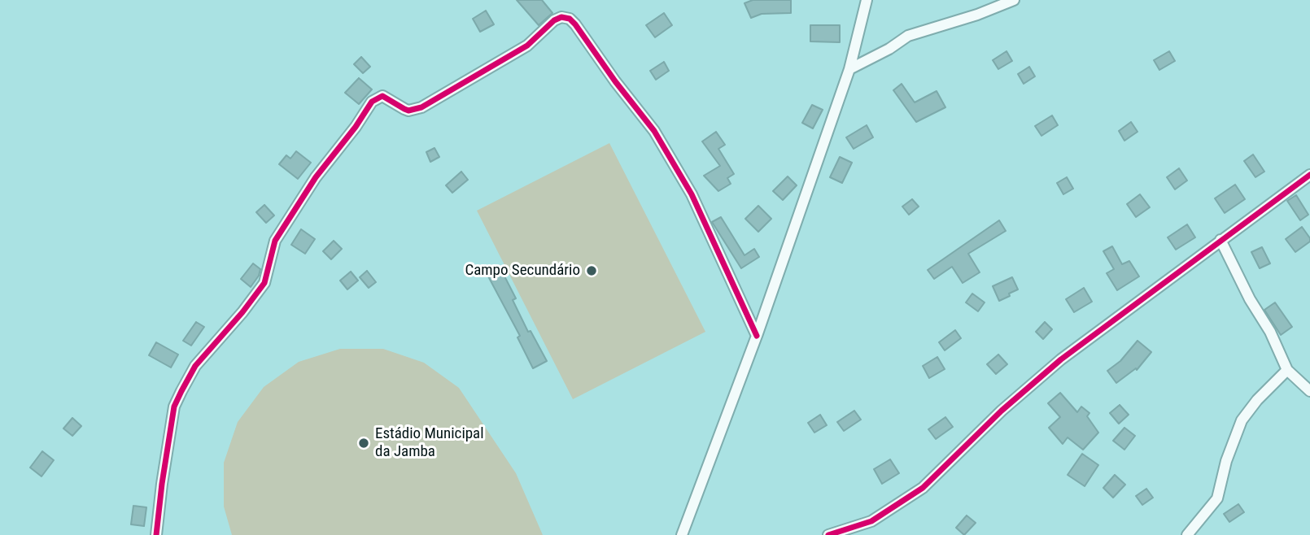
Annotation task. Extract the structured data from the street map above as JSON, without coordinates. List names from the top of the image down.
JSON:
{
  "places": ["Campo Secundário", "Estádio Municipal da Jamba"]
}
